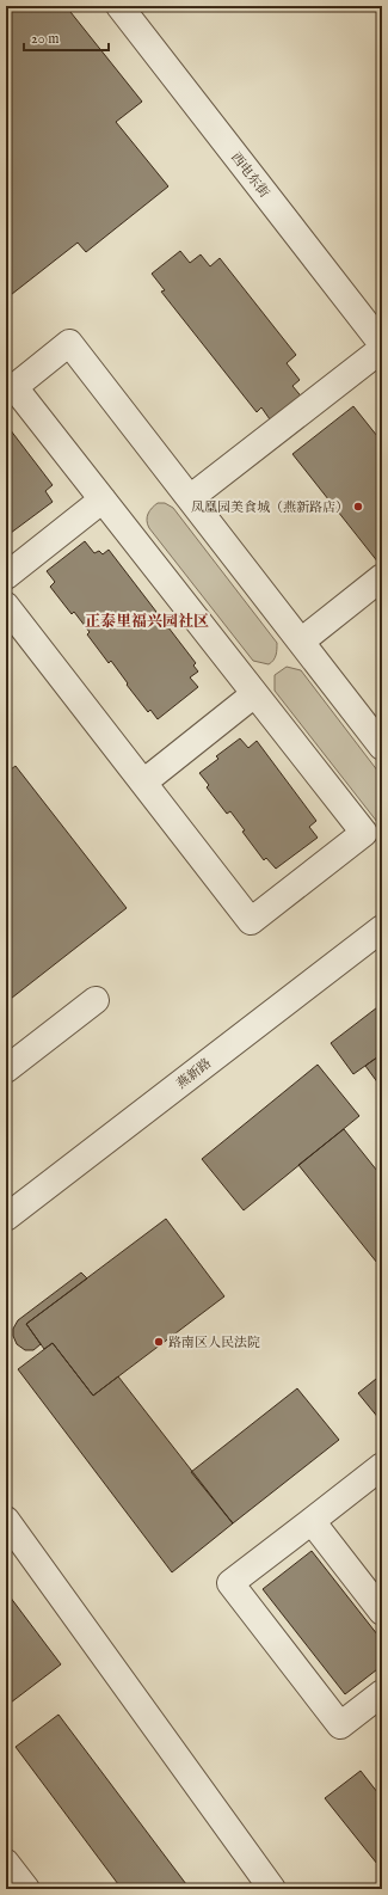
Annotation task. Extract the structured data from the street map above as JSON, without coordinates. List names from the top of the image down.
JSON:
{
  "streets": {
    "street": ["西电东街", "燕新路"]
  },
  "districts": ["正泰里福兴园社区"],
  "places": ["凤凰园美食城（燕新路店）", "路南区人民法院"],
  "scale_bar": "20 m"
}
